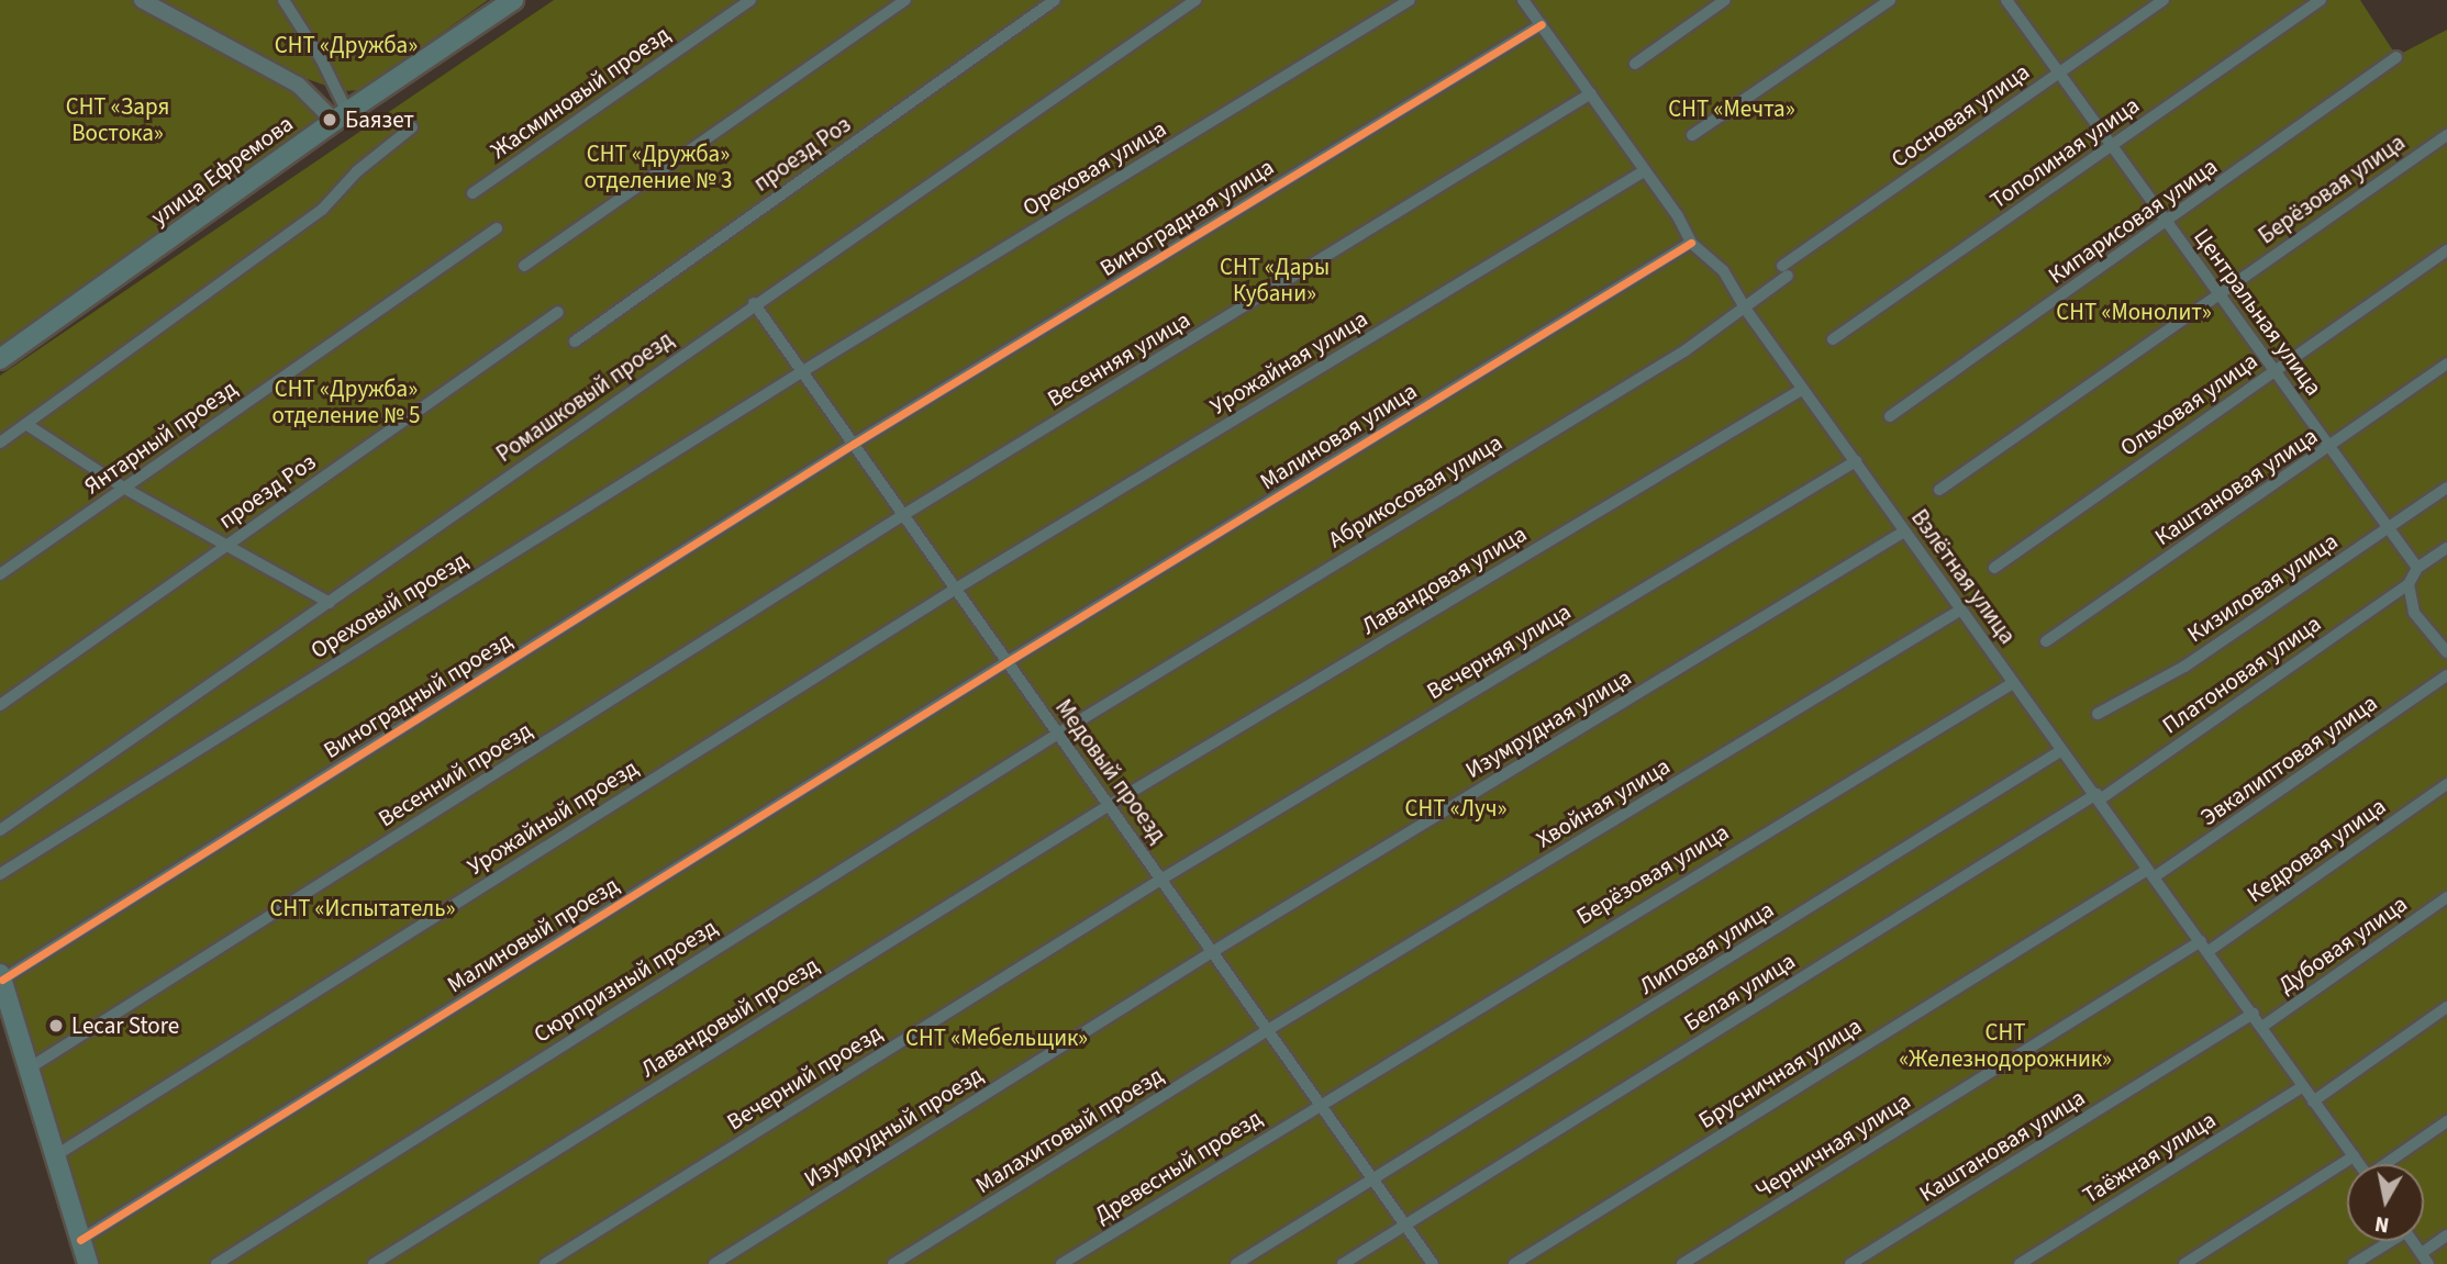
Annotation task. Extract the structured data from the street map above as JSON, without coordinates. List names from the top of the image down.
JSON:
{
  "streets": {
    "main road": ["улица Ефремова"],
    "street": [
      "Жасминовый проезд",
      "Сосновая улица",
      "Тополиная улица",
      "проезд Роз",
      "Ореховая улица",
      "Берёзовая улица",
      "Виноградная улица",
      "Кипарисовая улица",
      "Центральная улица",
      "Весенняя улица",
      "Урожайная улица",
      "Ромашковый проезд",
      "Ольховая улица",
      "Малиновая улица",
      "Янтарный проезд",
      "Каштановая улица",
      "Абрикосовая улица",
      "Взлётная улица",
      "Лавандовая улица",
      "Кизиловая улица",
      "Ореховый проезд",
      "Вечерняя улица",
      "Платоновая улица",
      "Виноградный проезд",
      "Изумрудная улица",
      "Эвкалиптовая улица",
      "Медовый проезд",
      "Весенний проезд",
      "Хвойная улица",
      "Урожайный проезд",
      "Кедровая улица",
      "Малиновый проезд",
      "Дубовая улица",
      "Липовая улица",
      "Сюрпризный проезд",
      "Белая улица",
      "Лавандовый проезд",
      "Брусничная улица",
      "Вечерний проезд",
      "Изумрудный проезд",
      "Малахитовый проезд",
      "Черничная улица",
      "Таёжная улица",
      "Древесный проезд"
    ]
  },
  "crossings": [
    ["Сосновая улица", "Центральная улица"],
    ["Сосновая улица", "Абрикосовая улица"],
    ["Тополиная улица", "Центральная улица"],
    ["Ореховая улица", "Ореховый проезд"],
    ["Ореховая улица", "Медовый проезд"],
    ["Берёзовая улица", "Центральная улица"],
    ["Берёзовая улица", "Взлётная улица"],
    ["Берёзовая улица", "Медовый проезд"],
    ["Берёзовая улица", "Древесный проезд"],
    ["Виноградная улица", "Взлётная улица"],
    ["Виноградная улица", "Виноградный проезд"],
    ["Виноградная улица", "Медовый проезд"],
    ["Кипарисовая улица", "Центральная улица"],
    ["Центральная улица", "Ольховая улица"],
    ["Центральная улица", "Каштановая улица"],
    ["Центральная улица", "Кизиловая улица"],
    ["Весенняя улица", "Взлётная улица"],
    ["Весенняя улица", "Медовый проезд"],
    ["Весенняя улица", "Весенний проезд"],
    ["Урожайная улица", "Взлётная улица"],
    ["Урожайная улица", "Медовый проезд"],
    ["Урожайная улица", "Урожайный проезд"],
    ["Ромашковый проезд", "Медовый проезд"],
    ["Малиновая улица", "Взлётная улица"],
    ["Малиновая улица", "Медовый проезд"],
    ["Малиновая улица", "Малиновый проезд"],
    ["Каштановая улица", "Взлётная улица"],
    ["Абрикосовая улица", "Взлётная улица"],
    ["Абрикосовая улица", "Медовый проезд"],
    ["Абрикосовая улица", "Сюрпризный проезд"],
    ["Взлётная улица", "Лавандовая улица"],
    ["Взлётная улица", "Вечерняя улица"],
    ["Взлётная улица", "Платоновая улица"],
    ["Взлётная улица", "Изумрудная улица"],
    ["Взлётная улица", "Эвкалиптовая улица"],
    ["Взлётная улица", "Хвойная улица"],
    ["Взлётная улица", "Кедровая улица"],
    ["Взлётная улица", "Дубовая улица"],
    ["Взлётная улица", "Липовая улица"],
    ["Взлётная улица", "Белая улица"],
    ["Взлётная улица", "Брусничная улица"],
    ["Взлётная улица", "Черничная улица"],
    ["Взлётная улица", "Таёжная улица"],
    ["Лавандовая улица", "Медовый проезд"],
    ["Лавандовая улица", "Лавандовый проезд"],
    ["Ореховый проезд", "Медовый проезд"],
    ["Вечерняя улица", "Медовый проезд"],
    ["Вечерняя улица", "Вечерний проезд"],
    ["Платоновая улица", "Белая улица"],
    ["Виноградный проезд", "Медовый проезд"],
    ["Изумрудная улица", "Медовый проезд"],
    ["Изумрудная улица", "Изумрудный проезд"],
    ["Эвкалиптовая улица", "Брусничная улица"],
    ["Медовый проезд", "Весенний проезд"],
    ["Медовый проезд", "Хвойная улица"],
    ["Медовый проезд", "Урожайный проезд"],
    ["Медовый проезд", "Малиновый проезд"],
    ["Медовый проезд", "Липовая улица"],
    ["Медовый проезд", "Сюрпризный проезд"],
    ["Медовый проезд", "Белая улица"],
    ["Медовый проезд", "Лавандовый проезд"],
    ["Медовый проезд", "Вечерний проезд"],
    ["Медовый проезд", "Изумрудный проезд"],
    ["Медовый проезд", "Малахитовый проезд"],
    ["Медовый проезд", "Древесный проезд"],
    ["Хвойная улица", "Малахитовый проезд"],
    ["Кедровая улица", "Черничная улица"]
  ],
  "parks": [
    "СНТ «Дружба»",
    "СНТ «Заря Востока»",
    "СНТ «Мечта»",
    "СНТ «Дружба» отделение № 3",
    "СНТ «Дары Кубани»",
    "СНТ «Монолит»",
    "СНТ «Дружба» отделение № 5",
    "СНТ «Луч»",
    "СНТ «Испытатель»",
    "СНТ «Железнодорожник»",
    "СНТ «Мебельщик»"
  ],
  "places": ["Баязет", "Lecar Store"],
  "north": "bottom"
}
